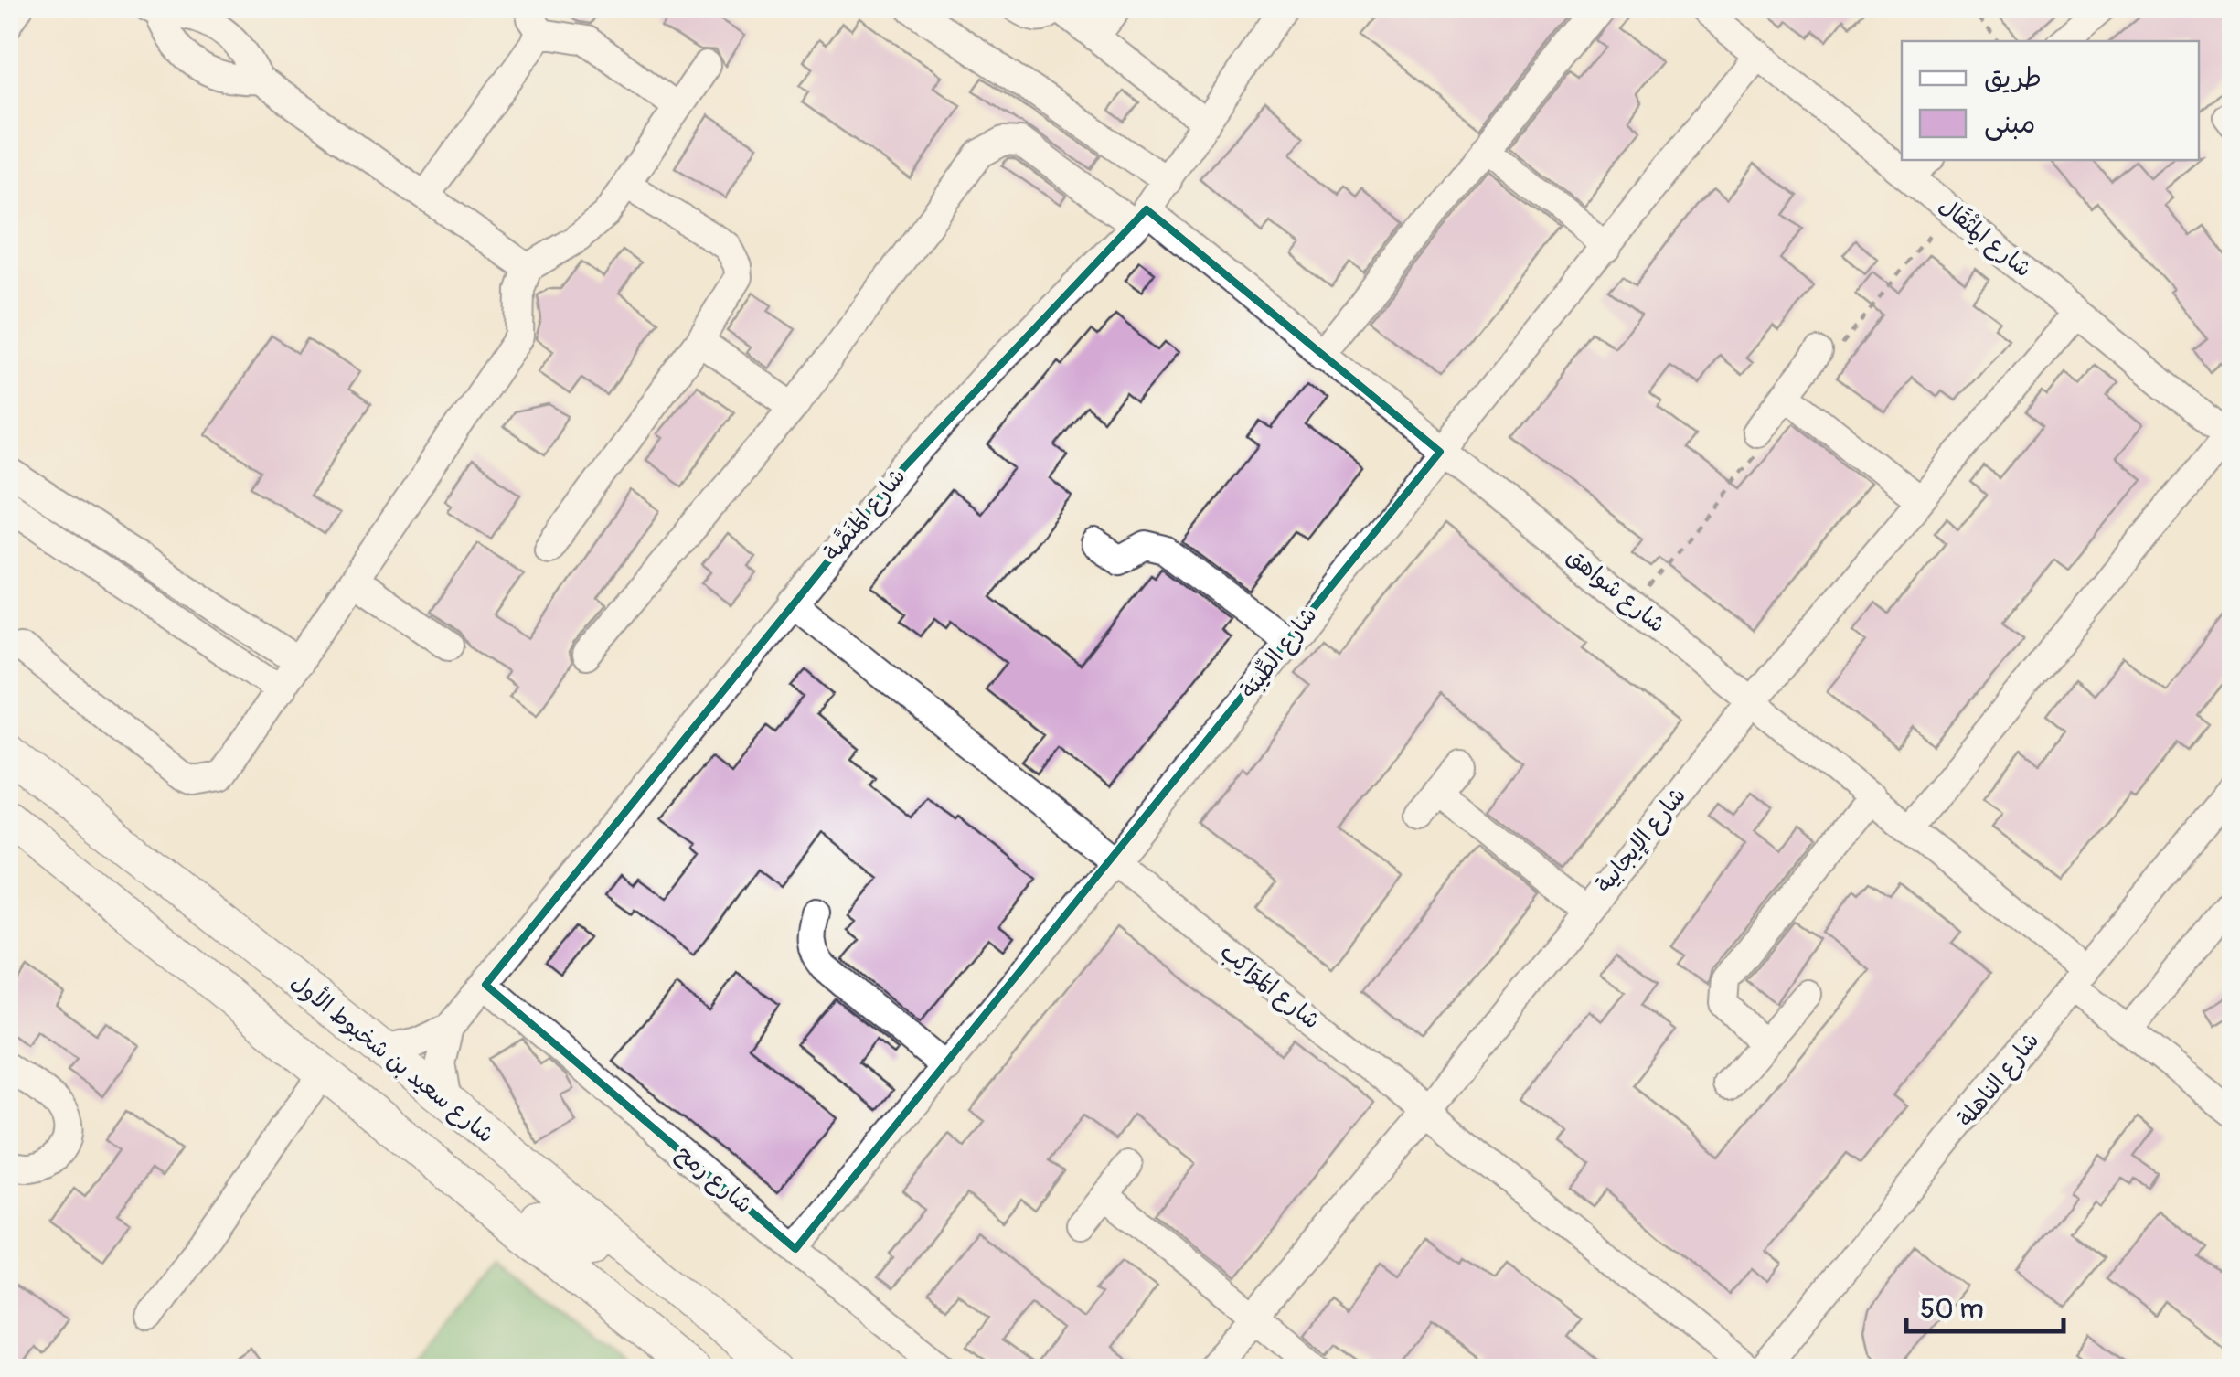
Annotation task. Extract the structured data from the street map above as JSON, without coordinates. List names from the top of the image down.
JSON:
{
  "streets": {
    "main road": ["شارع سعيد بن شخبوط الأول"],
    "street": [
      "شارع المِثْقَال",
      "شارع المَنَصَّة",
      "شارع شواهق",
      "شارع الطِّيبَة",
      "شارع الإيجابية",
      "شارع المَوَاكِب",
      "شارع الناهلة",
      "شارع رمح"
    ]
  },
  "crossings": [
    ["شارع المِثْقَال", "شارع شواهق"],
    ["شارع المِثْقَال", "شارع الطِّيبَة"],
    ["شارع المِثْقَال", "شارع الإيجابية"],
    ["شارع المَنَصَّة", "شارع شواهق"],
    ["شارع المَنَصَّة", "شارع المَوَاكِب"],
    ["شارع المَنَصَّة", "شارع سعيد بن شخبوط الأول"],
    ["شارع المَنَصَّة", "شارع رمح"],
    ["شارع شواهق", "شارع الطِّيبَة"],
    ["شارع شواهق", "شارع الإيجابية"],
    ["شارع شواهق", "شارع الناهلة"],
    ["شارع الطِّيبَة", "شارع المَوَاكِب"],
    ["شارع الطِّيبَة", "شارع رمح"],
    ["شارع الإيجابية", "شارع المَوَاكِب"]
  ],
  "legend": ["طريق", "مبنى"],
  "scale_bar": "50 m"
}
